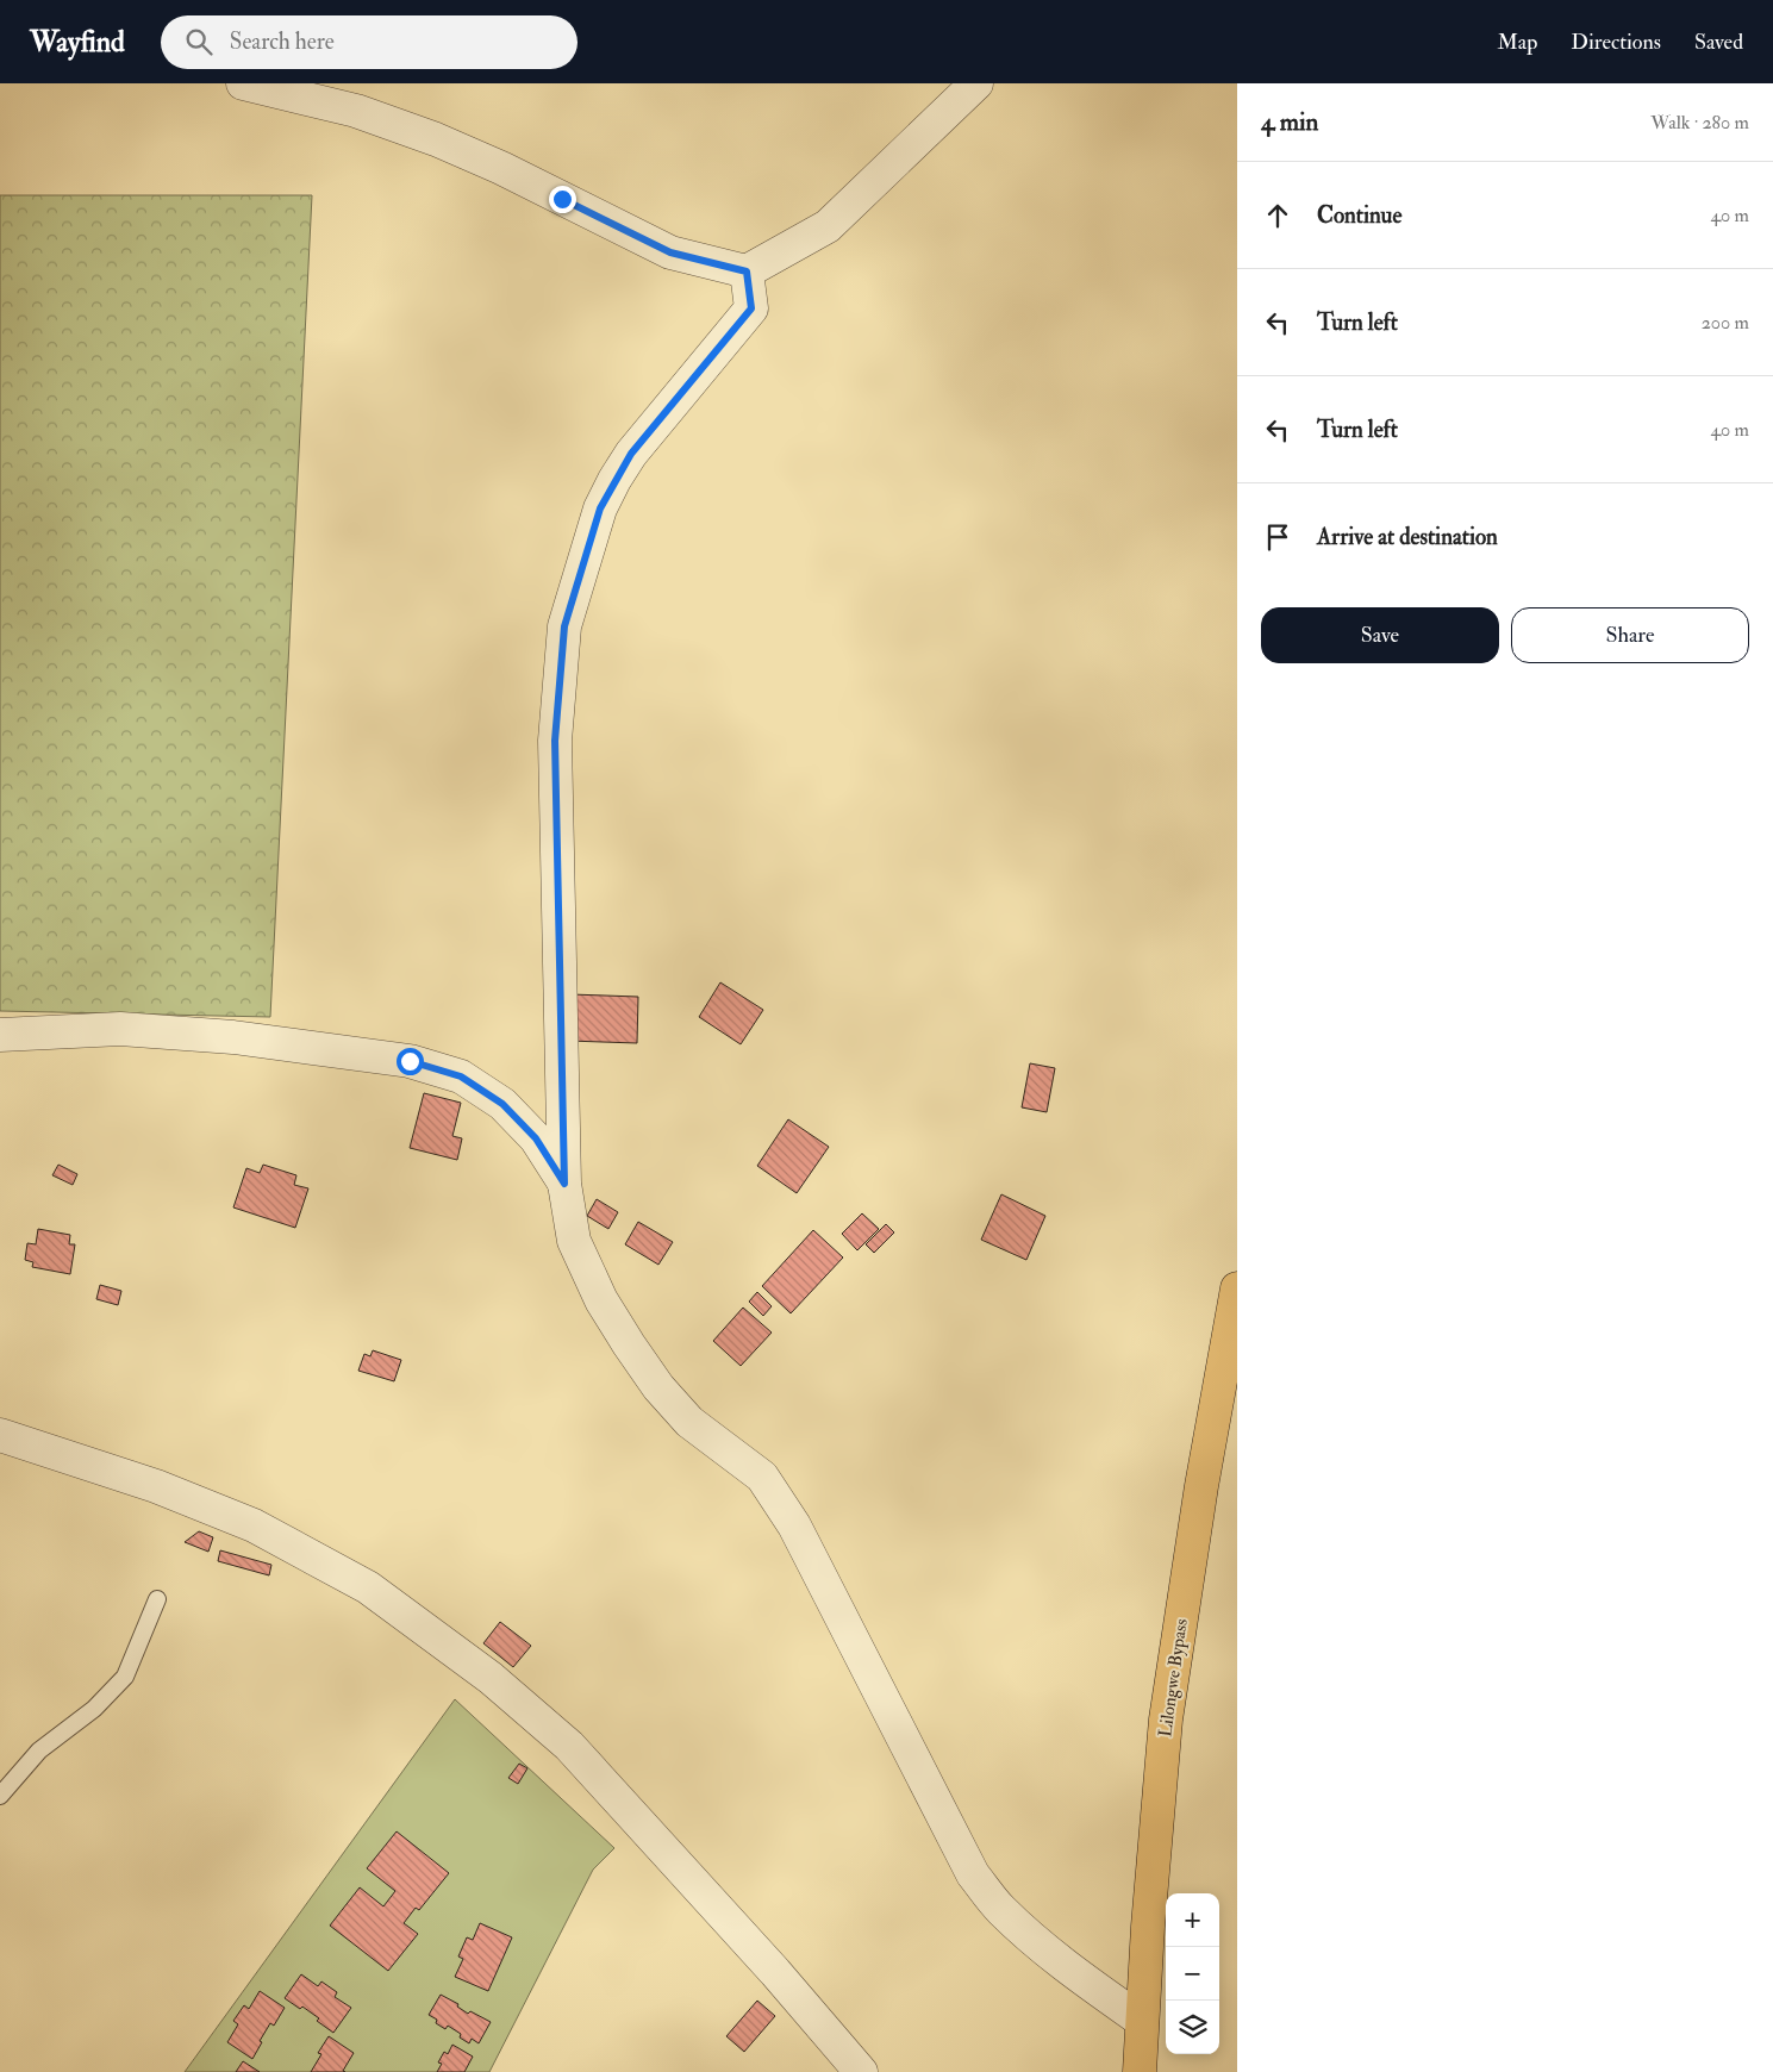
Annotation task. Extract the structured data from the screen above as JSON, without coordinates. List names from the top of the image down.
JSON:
{
  "streets": {
    "main road": ["Lilongwe Bypass"]
  },
  "page": {
    "header": "Wayfind",
    "search": "Search here",
    "nav": ["Map", "Directions", "Saved"],
    "heading": ["4 min", "Walk · 280 m"],
    "list": [
      ["Continue", "40 m"],
      ["Turn left", "200 m"],
      ["Turn left", "40 m"],
      "Arrive at destination"
    ],
    "buttons": ["Save", "Share"],
    "map_buttons": ["+", "−"]
  }
}
